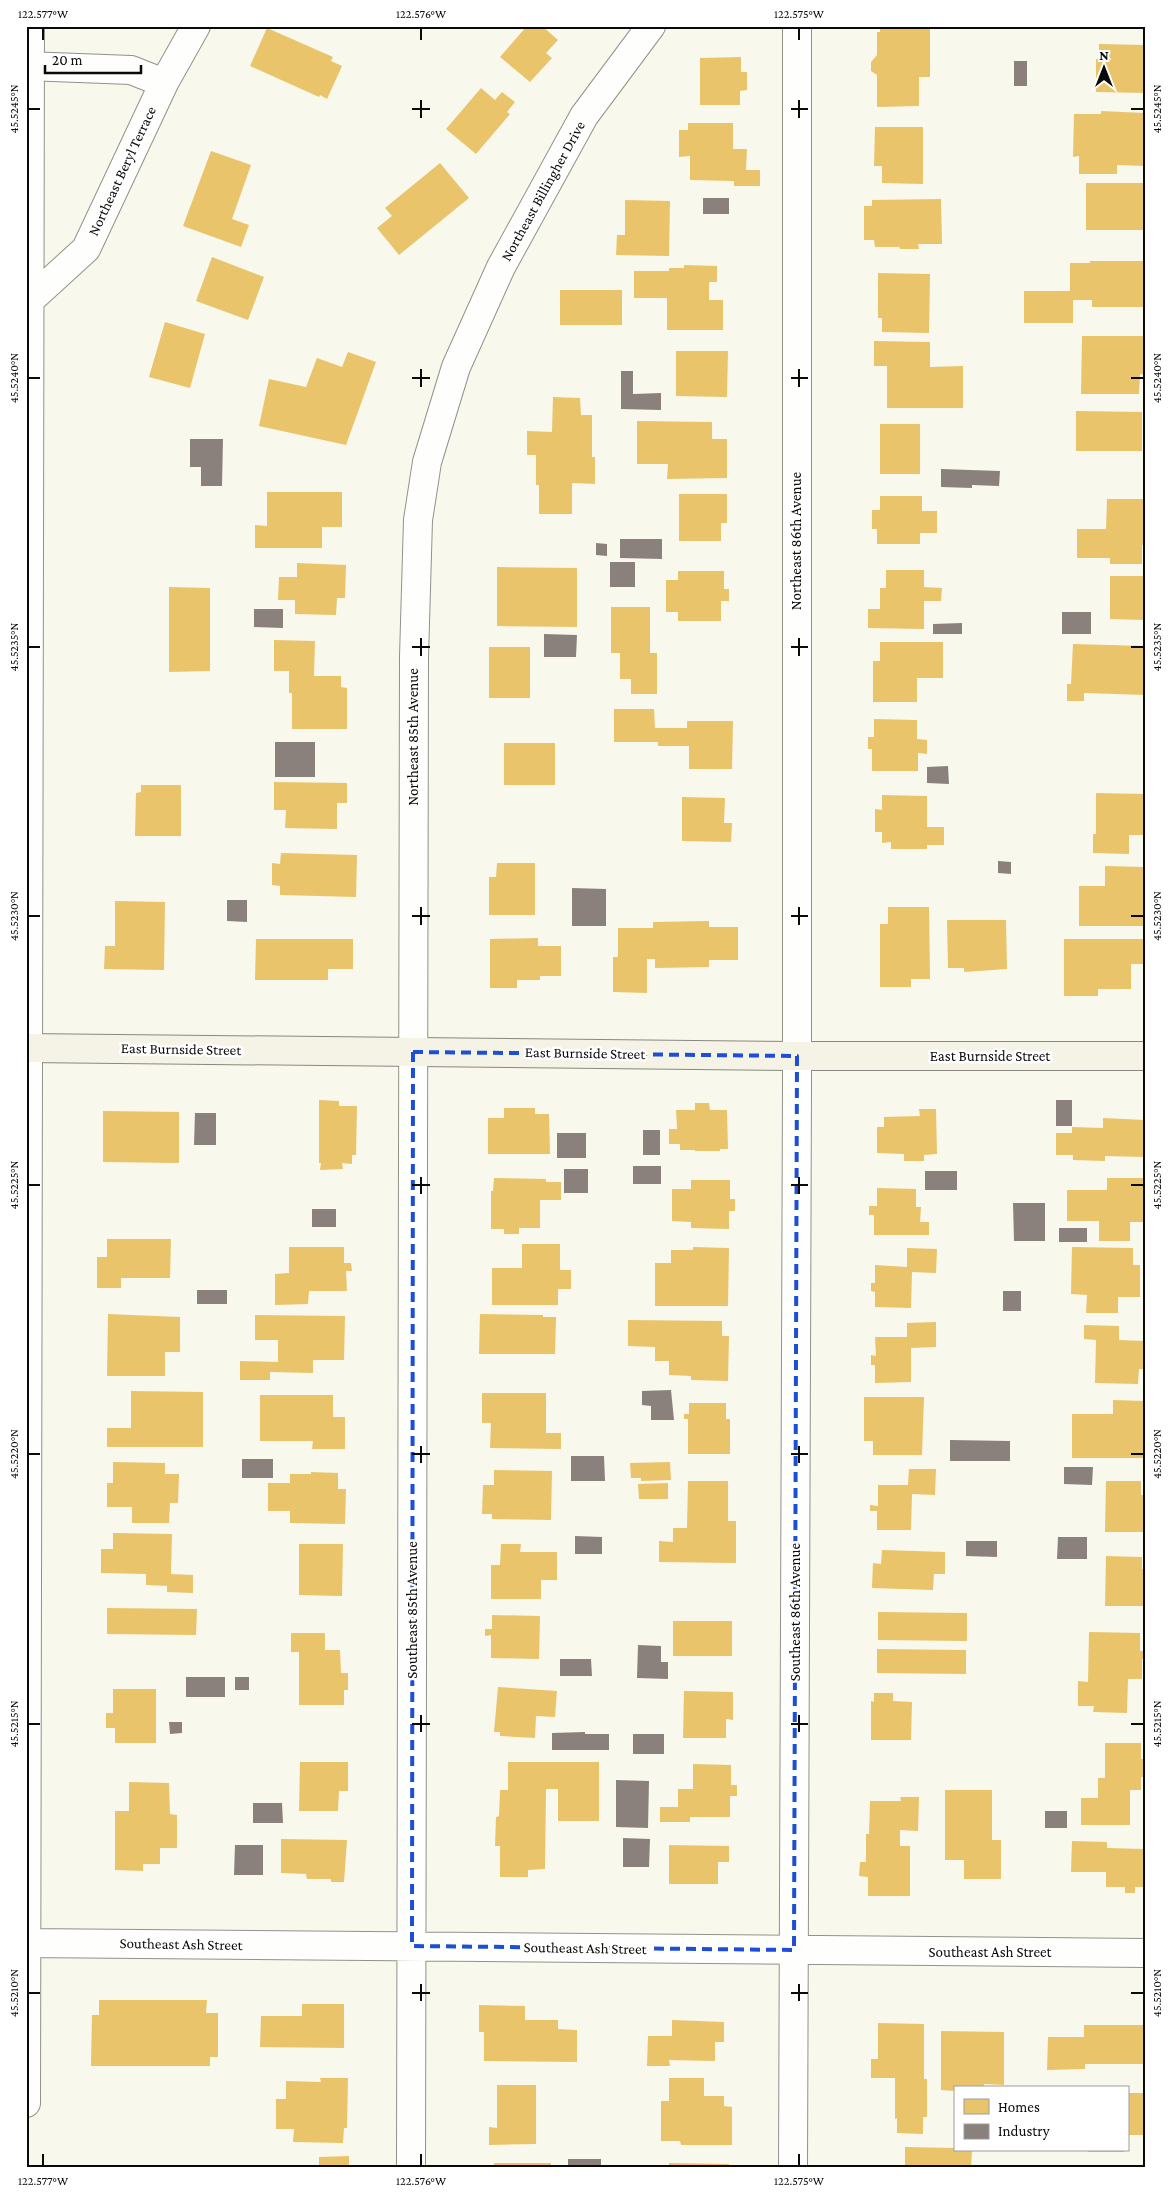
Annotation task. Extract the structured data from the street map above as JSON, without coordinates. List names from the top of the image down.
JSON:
{
  "streets": {
    "street": [
      "Northeast Beryl Terrace",
      "Northeast Billingher Drive",
      "Northeast 86th Avenue",
      "Northeast 85th Avenue",
      "East Burnside Street",
      "Southeast 85th Avenue",
      "Southeast 86th Avenue",
      "Southeast Ash Street"
    ]
  },
  "crossings": [
    ["Northeast Billingher Drive", "Northeast 85th Avenue"],
    ["Northeast 86th Avenue", "East Burnside Street"],
    ["Northeast 86th Avenue", "Southeast 86th Avenue"],
    ["Northeast 85th Avenue", "East Burnside Street"],
    ["Northeast 85th Avenue", "Southeast 85th Avenue"],
    ["East Burnside Street", "Southeast 85th Avenue"],
    ["East Burnside Street", "Southeast 86th Avenue"],
    ["Southeast 85th Avenue", "Southeast Ash Street"],
    ["Southeast 86th Avenue", "Southeast Ash Street"]
  ],
  "legend": ["Homes", "Industry"],
  "scale_bar": "20 m",
  "north": "top",
  "coordinates": [
    "122.577°W",
    "122.576°W",
    "122.575°W",
    "45.5245°N",
    "45.5240°N",
    "45.5235°N",
    "45.5230°N",
    "45.5225°N",
    "45.5220°N",
    "45.5215°N",
    "45.5210°N"
  ]
}
